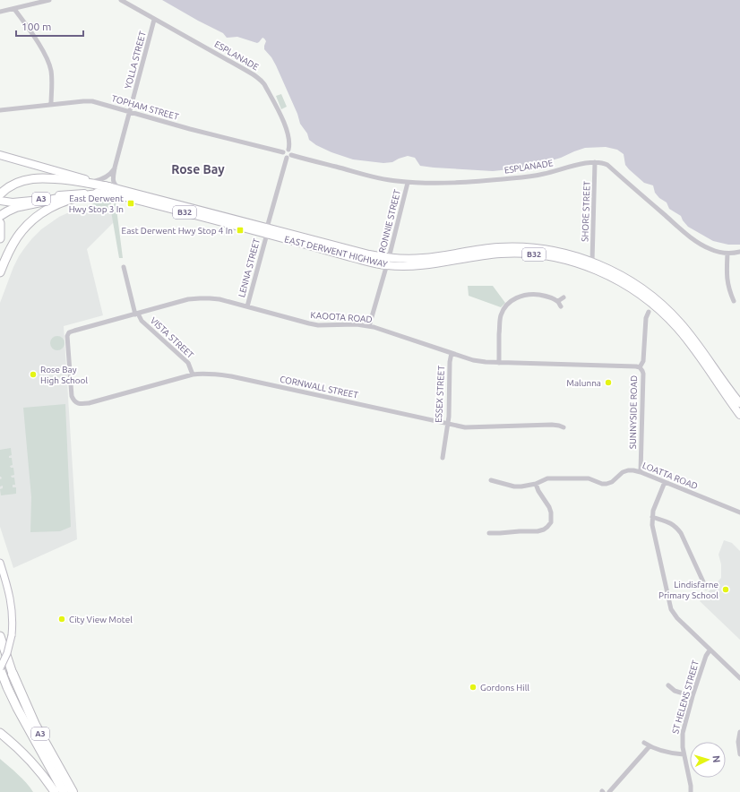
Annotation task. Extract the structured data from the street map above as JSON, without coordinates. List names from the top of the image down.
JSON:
{
  "streets": {
    "highway": ["A3", "B32"],
    "main road": ["EAST DERWENT HIGHWAY"],
    "street": [
      "ESPLANADE",
      "YOLLA STREET",
      "TOPHAM STREET",
      "SHORE STREET",
      "RONNIE STREET",
      "LENNA STREET",
      "KAOOTA ROAD",
      "VISTA STREET",
      "CORNWALL STREET",
      "ESSEX STREET",
      "SUNNYSIDE ROAD",
      "LOATTA ROAD",
      "ST HELENS STREET"
    ]
  },
  "crossings": [
    ["ESPLANADE", "YOLLA STREET"],
    ["ESPLANADE", "TOPHAM STREET"],
    ["ESPLANADE", "SHORE STREET"],
    ["ESPLANADE", "RONNIE STREET"],
    ["ESPLANADE", "LENNA STREET"],
    ["YOLLA STREET", "TOPHAM STREET"],
    ["YOLLA STREET", "EAST DERWENT HIGHWAY"],
    ["TOPHAM STREET", "LENNA STREET"],
    ["A3", "EAST DERWENT HIGHWAY"],
    ["SHORE STREET", "EAST DERWENT HIGHWAY"],
    ["B32", "EAST DERWENT HIGHWAY"],
    ["RONNIE STREET", "EAST DERWENT HIGHWAY"],
    ["RONNIE STREET", "KAOOTA ROAD"],
    ["EAST DERWENT HIGHWAY", "LENNA STREET"],
    ["LENNA STREET", "KAOOTA ROAD"],
    ["KAOOTA ROAD", "VISTA STREET"],
    ["KAOOTA ROAD", "CORNWALL STREET"],
    ["KAOOTA ROAD", "ESSEX STREET"],
    ["KAOOTA ROAD", "SUNNYSIDE ROAD"],
    ["VISTA STREET", "CORNWALL STREET"],
    ["CORNWALL STREET", "ESSEX STREET"],
    ["SUNNYSIDE ROAD", "LOATTA ROAD"]
  ],
  "districts": ["Rose Bay"],
  "places": {
    "transit": ["East Derwent Hwy Stop 3 In", "East Derwent Hwy Stop 4 In"],
    "other": [
      "Rose Bay High School",
      "Malunna",
      "Lindisfarne Primary School",
      "City View Motel",
      "Gordons Hill"
    ]
  },
  "scale_bar": "100 m",
  "north": "right"
}
